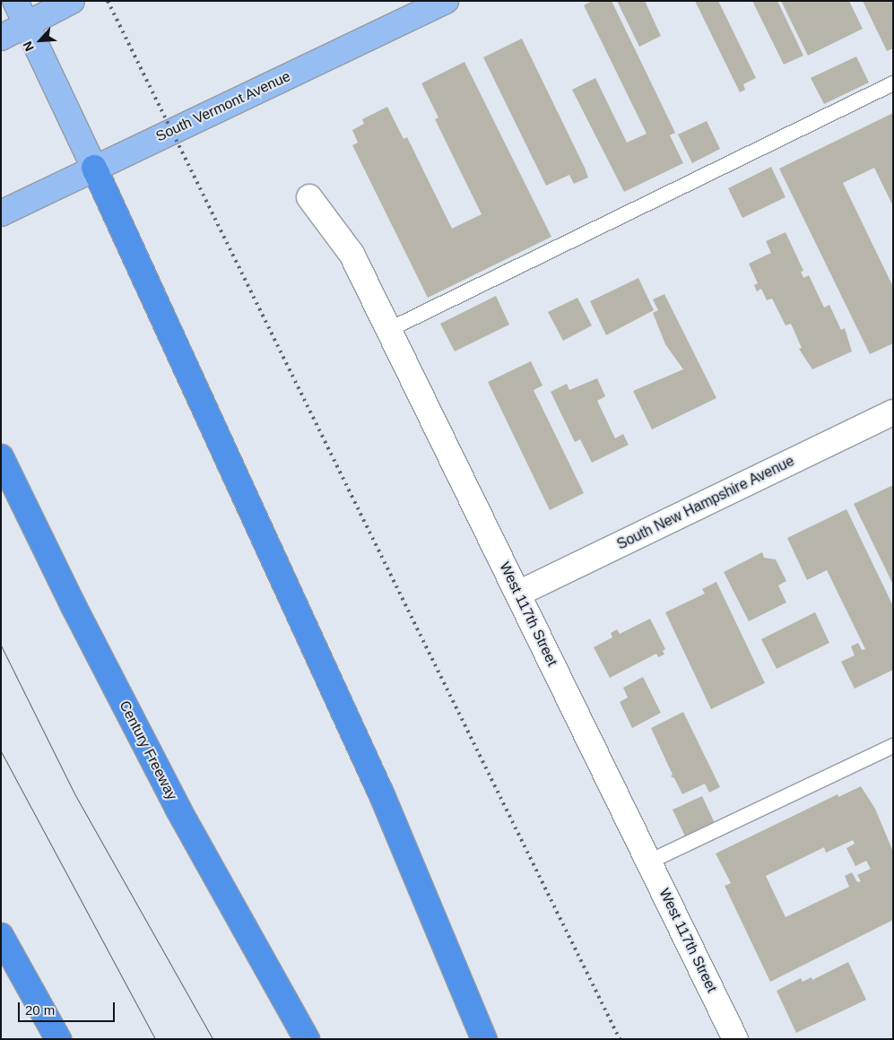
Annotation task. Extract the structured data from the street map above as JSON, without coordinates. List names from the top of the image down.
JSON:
{
  "streets": {
    "highway": ["Century Freeway"],
    "main road": ["South Vermont Avenue"],
    "street": ["South New Hampshire Avenue", "West 117th Street"]
  },
  "crossings": [
    ["South New Hampshire Avenue", "West 117th Street"]
  ],
  "scale_bar": "20 m",
  "north": "bottom left"
}
